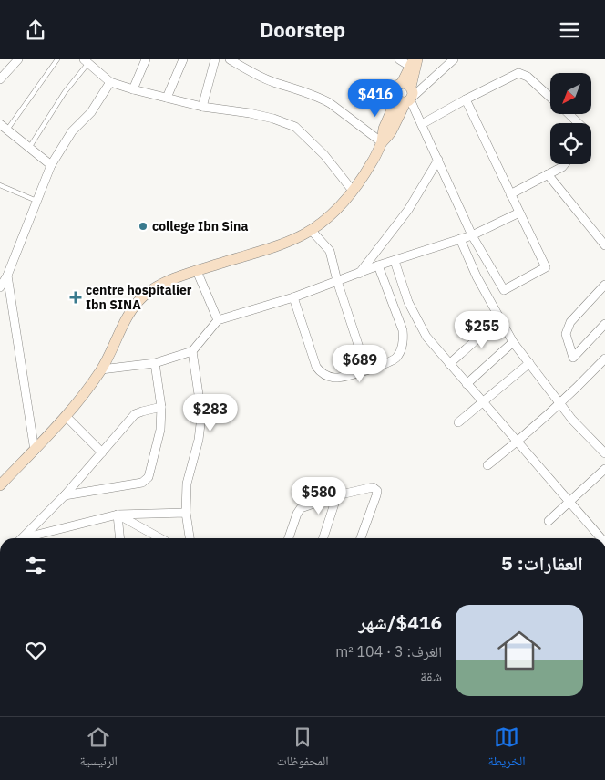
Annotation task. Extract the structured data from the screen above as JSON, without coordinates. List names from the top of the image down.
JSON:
{
  "places": {
    "other": ["college Ibn Sina"],
    "health": ["centre hospitalier Ibn SINA"]
  },
  "north": "bottom left",
  "page": {
    "header": "Doorstep",
    "price": [
      "$416",
      "$255",
      "$689",
      "$283",
      "$580"
    ],
    "heading": "العقارات: 5",
    "list": [
      {
        "name": "$416/شهر",
        "note": "الغرف: 3 · 104 m² · شقة"
      }
    ],
    "tabs": ["الخريطة", "المحفوظات", "الرئيسية"]
  }
}
